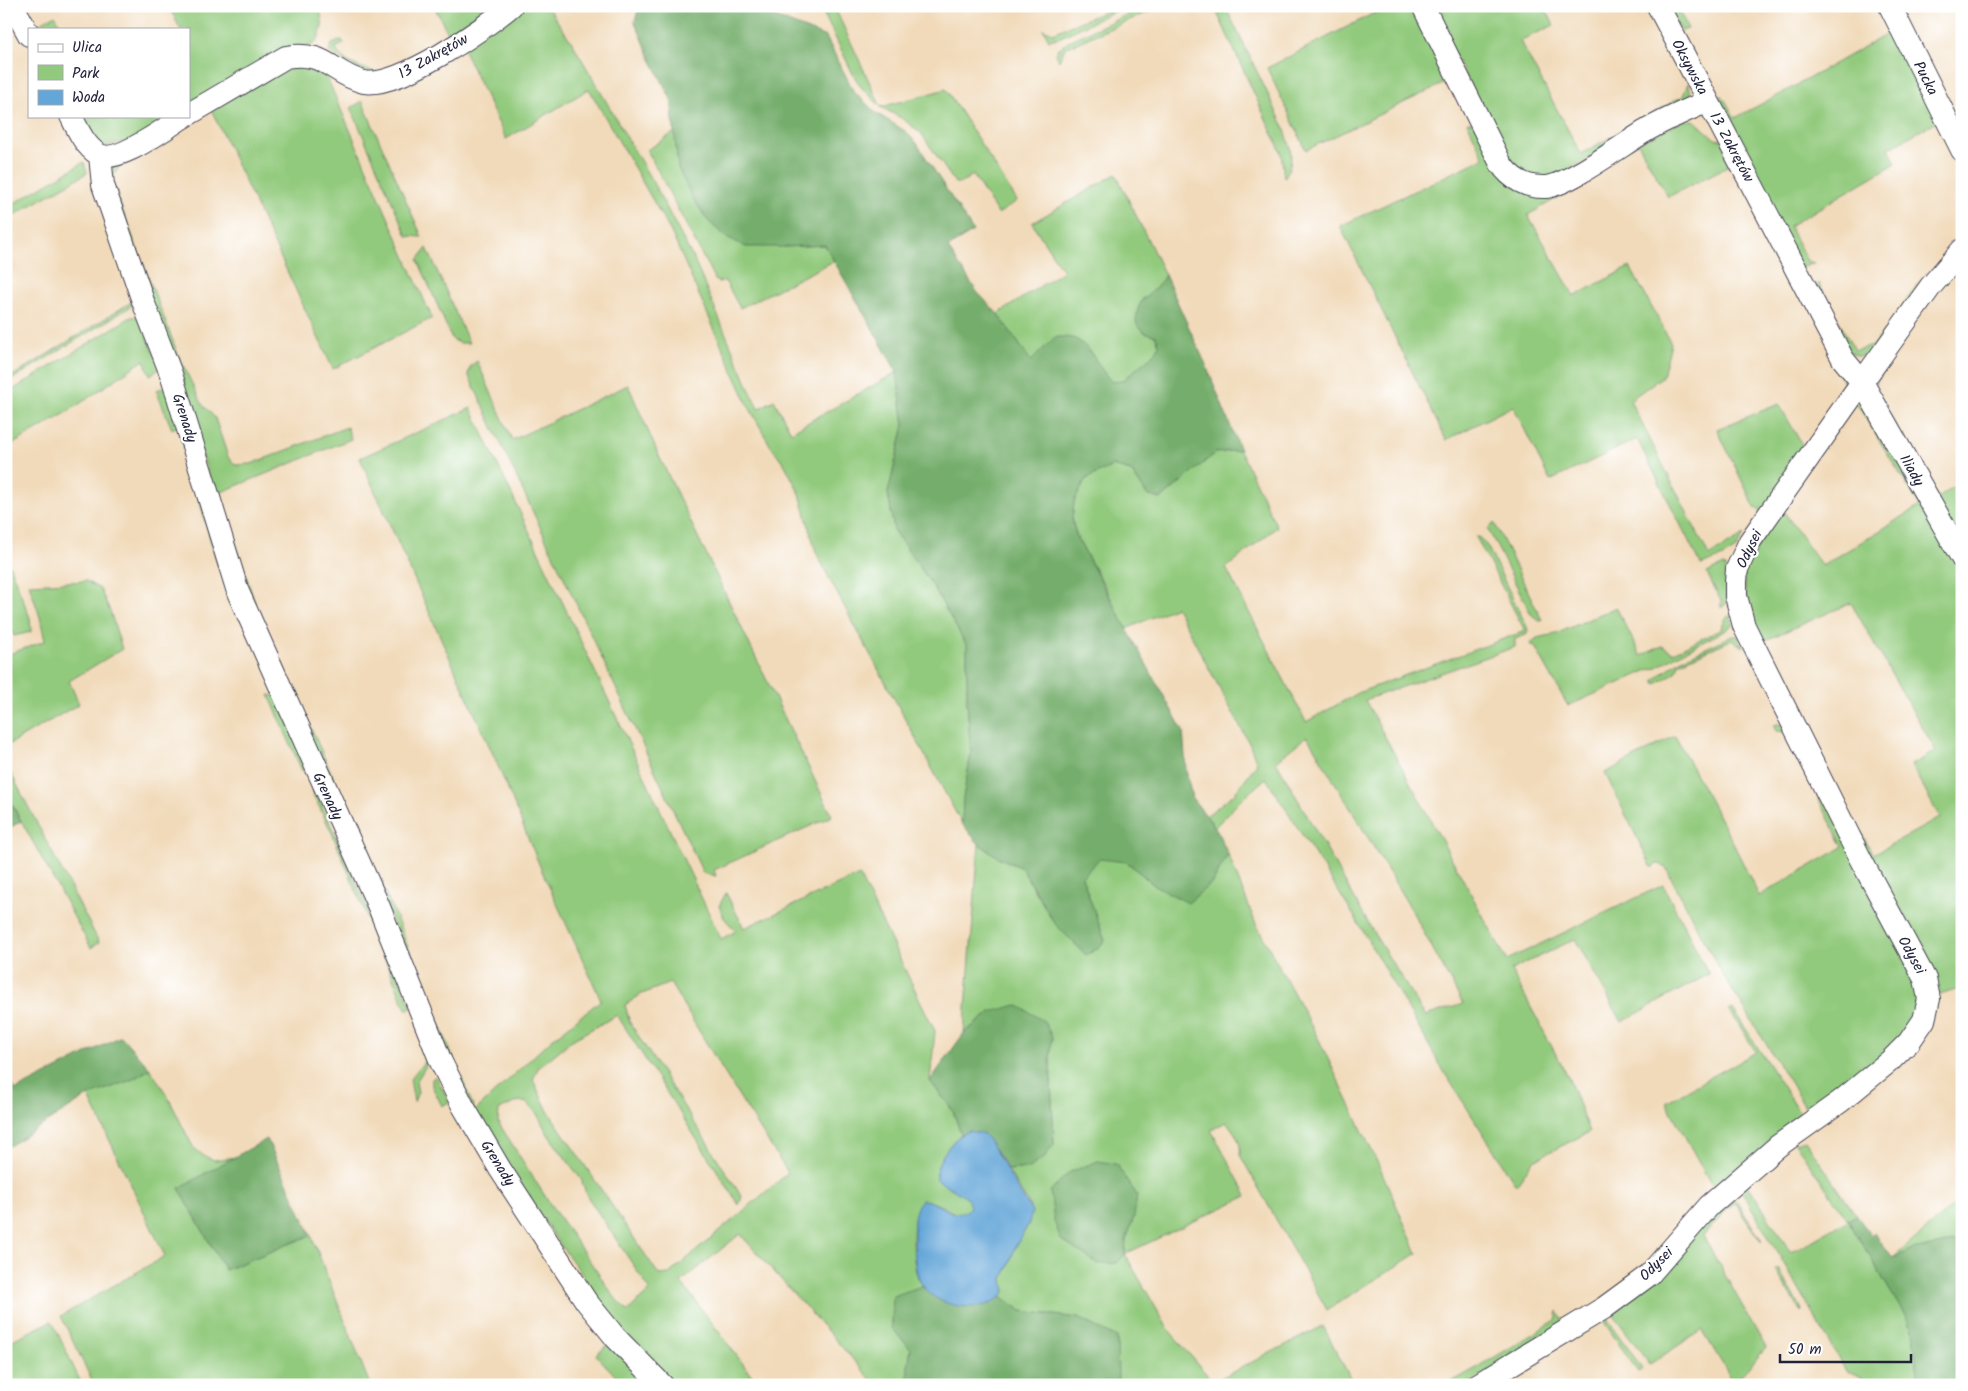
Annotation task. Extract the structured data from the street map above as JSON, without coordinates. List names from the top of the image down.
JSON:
{
  "streets": {
    "street": [
      "13 Zakrętów",
      "Oksywska",
      "Pucka",
      "Grenady",
      "Iliady",
      "Odysei"
    ]
  },
  "crossings": [
    ["13 Zakrętów", "Oksywska"],
    ["13 Zakrętów", "Iliady"],
    ["13 Zakrętów", "Odysei"],
    ["Iliady", "Odysei"]
  ],
  "legend": ["Ulica", "Park", "Woda"],
  "scale_bar": "50 m"
}
